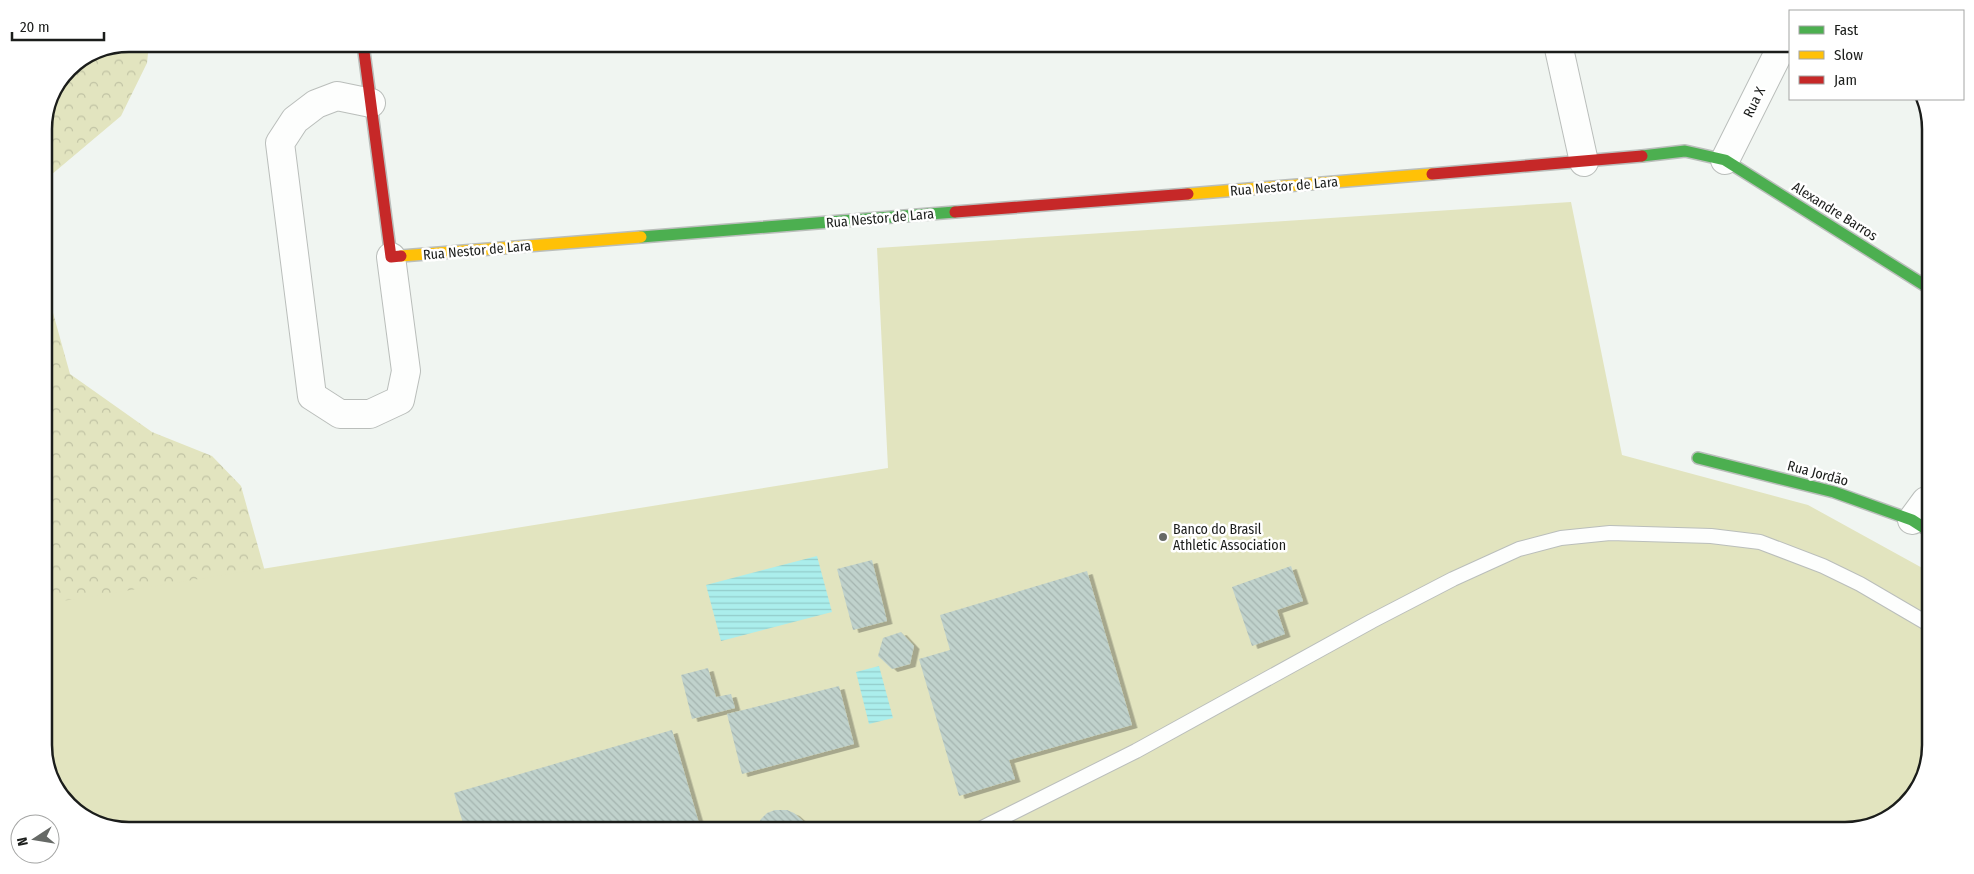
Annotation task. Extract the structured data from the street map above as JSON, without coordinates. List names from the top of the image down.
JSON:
{
  "streets": {
    "street": [
      "Rua X",
      "Rua Nestor de Lara",
      "Alexandre Barros",
      "Rua Jordão"
    ]
  },
  "crossings": [
    ["Rua X", "Rua Nestor de Lara"],
    ["Rua X", "Alexandre Barros"],
    ["Rua Nestor de Lara", "Alexandre Barros"]
  ],
  "places": ["Banco do Brasil Athletic Association"],
  "legend": ["Fast", "Slow", "Jam"],
  "scale_bar": "20 m",
  "north": "left"
}
